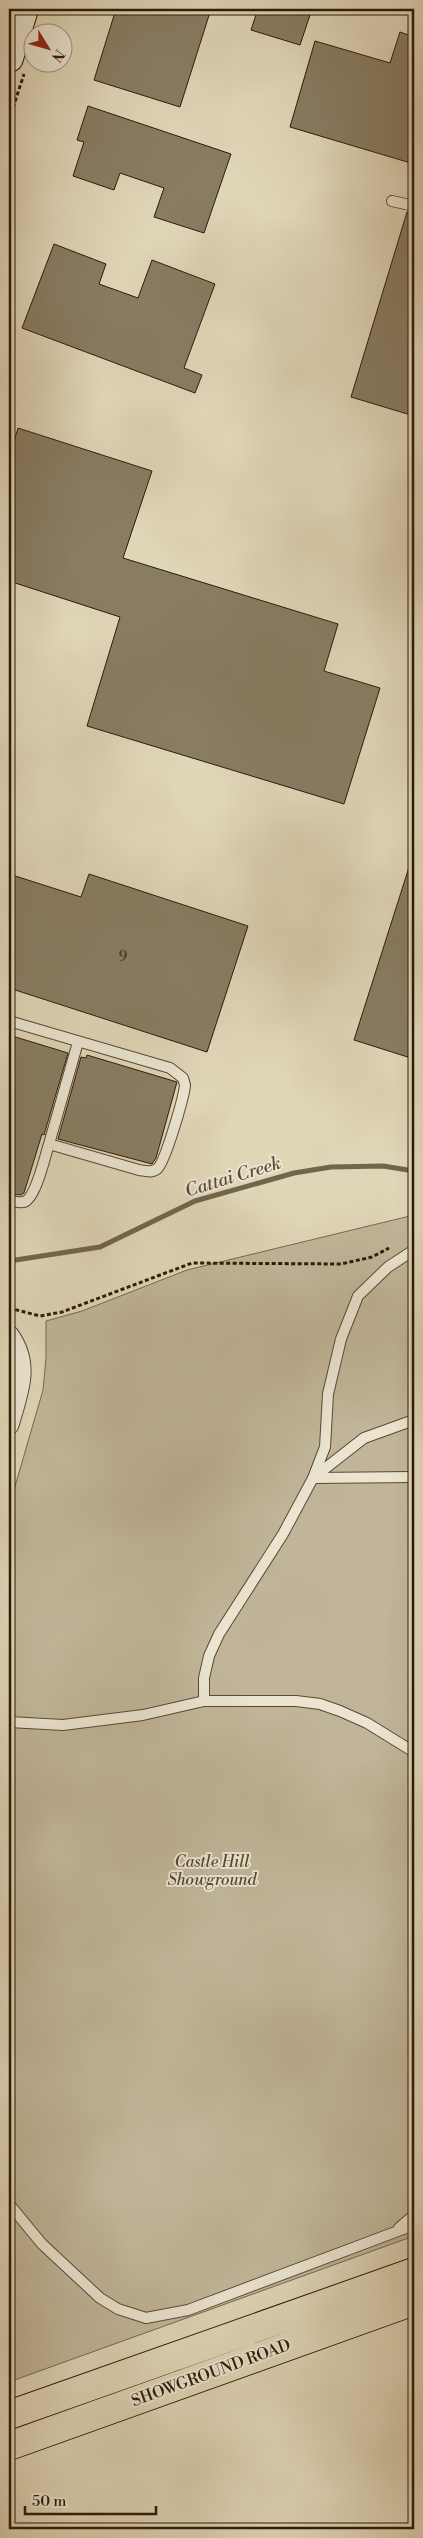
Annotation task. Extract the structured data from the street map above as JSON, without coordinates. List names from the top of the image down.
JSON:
{
  "streets": {
    "main road": ["SHOWGROUND ROAD"]
  },
  "water": ["Cattai Creek"],
  "parks": ["Castle Hill Showground"],
  "house_numbers": ["9"],
  "scale_bar": "50 m",
  "north": "bottom right"
}
